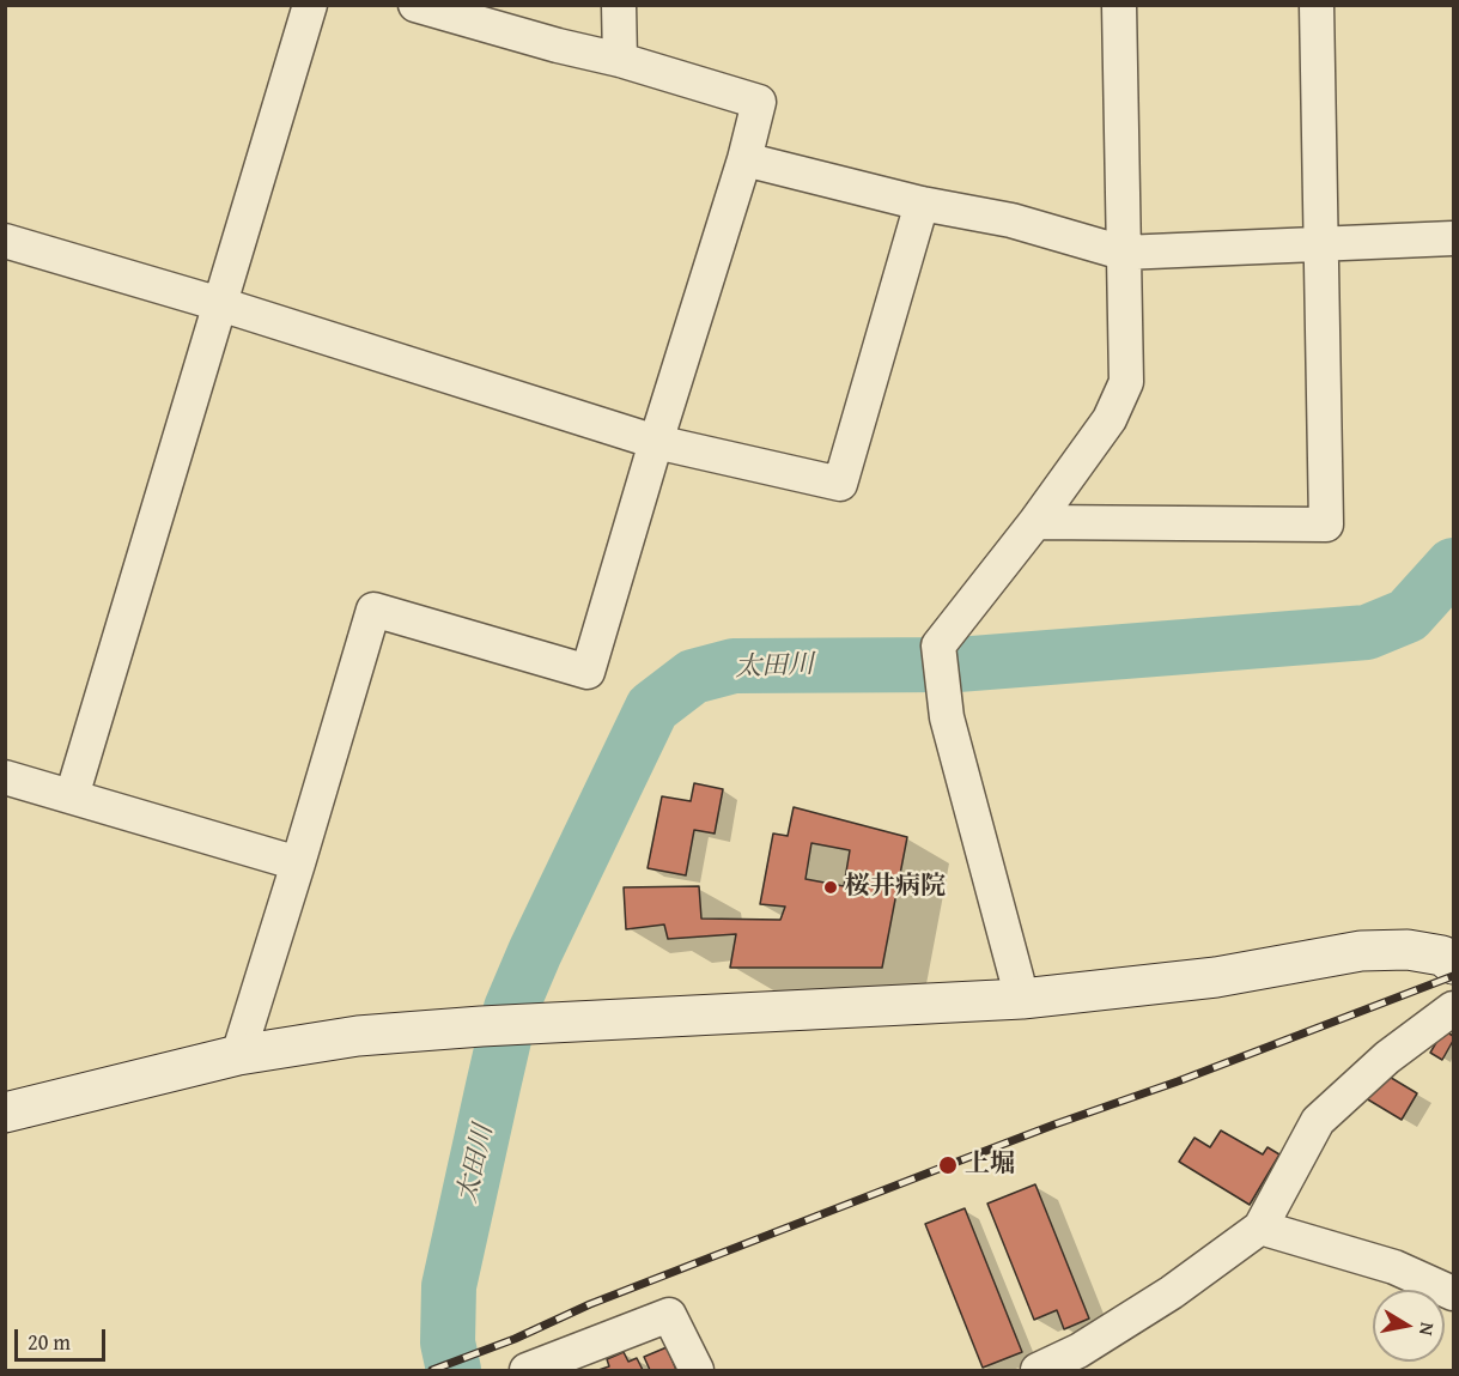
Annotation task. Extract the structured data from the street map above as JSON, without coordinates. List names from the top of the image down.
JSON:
{
  "water": ["太田川"],
  "places": ["桜井病院", "上堀"],
  "scale_bar": "20 m",
  "north": "right"
}
